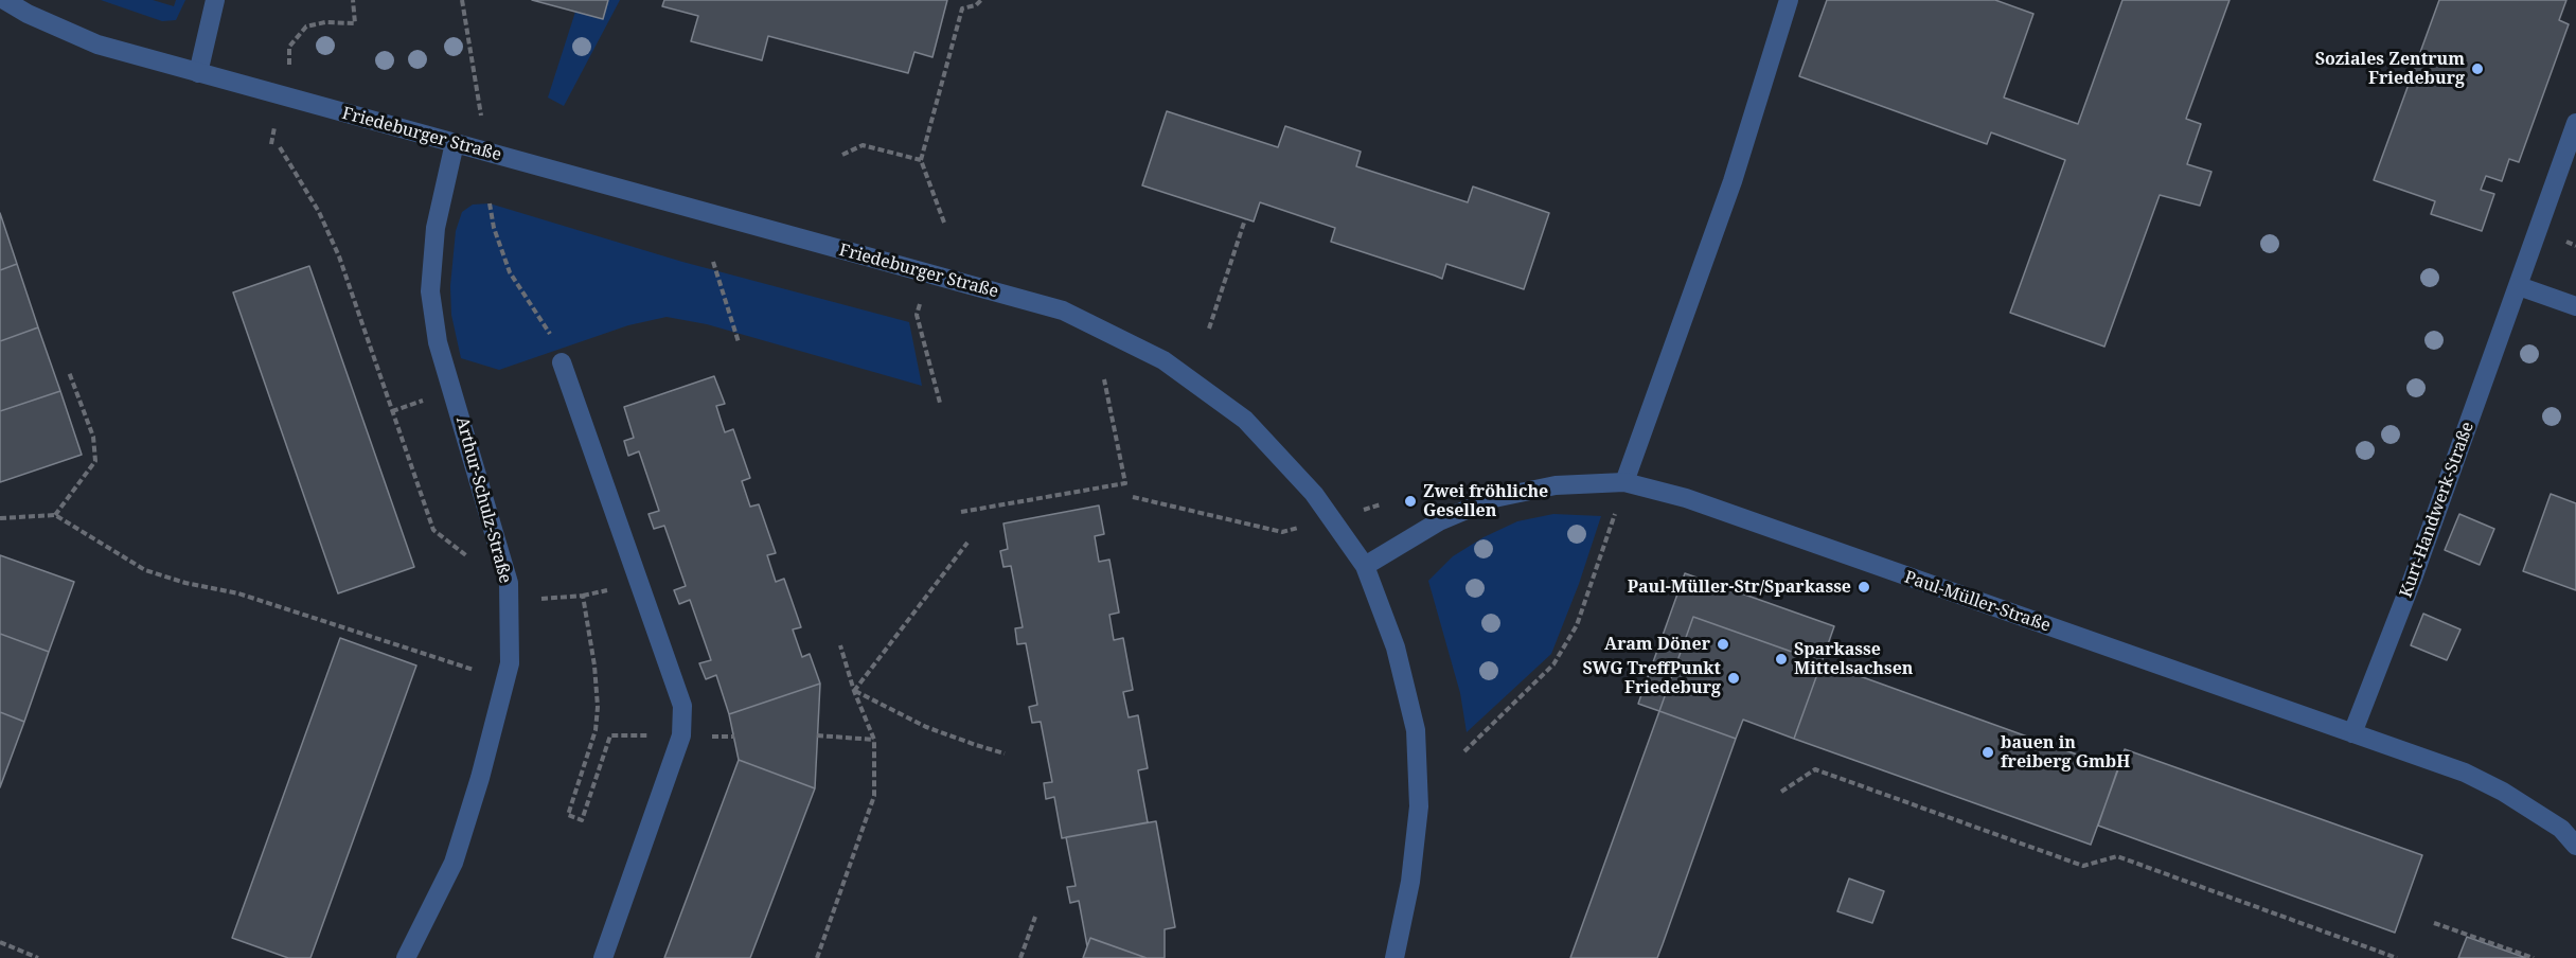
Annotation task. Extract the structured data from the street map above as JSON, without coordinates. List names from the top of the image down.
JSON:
{
  "streets": {
    "street": [
      "Friedeburger Straße",
      "Arthur-Schulz-Straße",
      "Kurt-Handwerk-Straße",
      "Paul-Müller-Straße"
    ]
  },
  "crossings": [
    ["Friedeburger Straße", "Arthur-Schulz-Straße"],
    ["Friedeburger Straße", "Paul-Müller-Straße"],
    ["Kurt-Handwerk-Straße", "Paul-Müller-Straße"]
  ],
  "places": [
    "Soziales Zentrum Friedeburg",
    "Zwei fröhliche Gesellen",
    "Paul-Müller-Str/Sparkasse",
    "Aram Döner",
    "Sparkasse Mittelsachsen",
    "SWG TreffPunkt Friedeburg",
    "bauen in freiberg GmbH"
  ]
}
